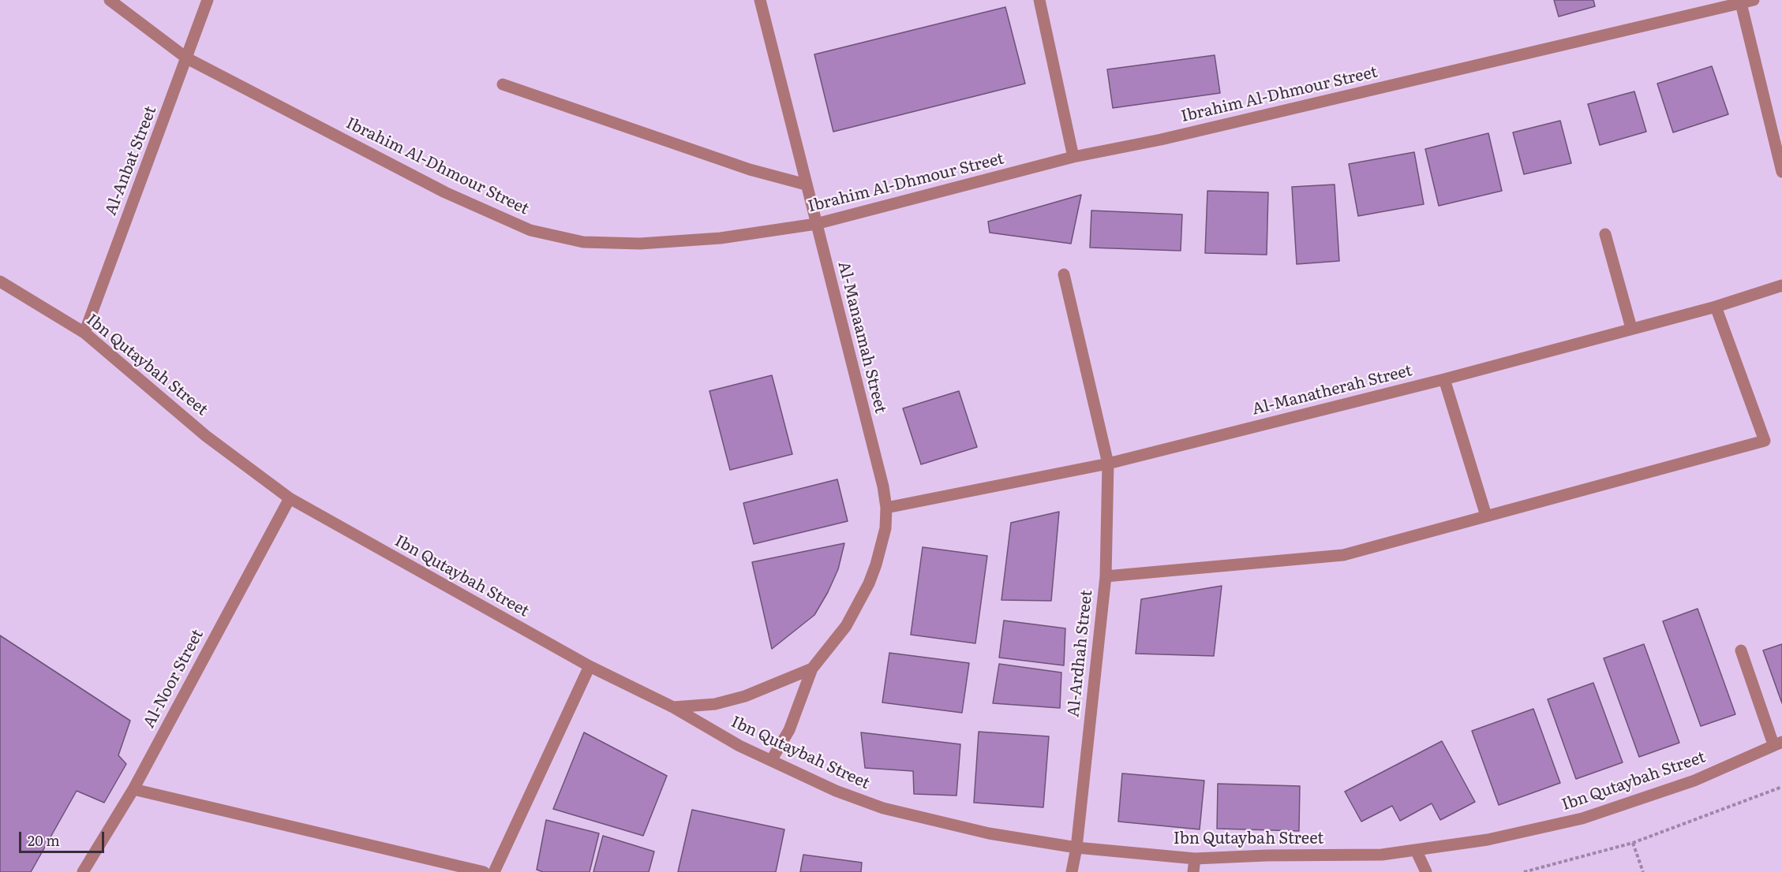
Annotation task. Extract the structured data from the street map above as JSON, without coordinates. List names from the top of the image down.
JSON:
{
  "streets": {
    "street": [
      "Ibrahim Al-Dhmour Street",
      "Al-Anbat Street",
      "Al-Manaamah Street",
      "Ibn Qutaybah Street",
      "Al-Manatherah Street",
      "Al-Ardhah Street",
      "Al-Noor Street"
    ]
  },
  "crossings": [
    ["Ibrahim Al-Dhmour Street", "Al-Anbat Street"],
    ["Ibrahim Al-Dhmour Street", "Al-Manaamah Street"],
    ["Al-Anbat Street", "Ibn Qutaybah Street"],
    ["Al-Manaamah Street", "Ibn Qutaybah Street"],
    ["Al-Manaamah Street", "Al-Manatherah Street"],
    ["Ibn Qutaybah Street", "Al-Ardhah Street"],
    ["Ibn Qutaybah Street", "Al-Noor Street"],
    ["Al-Manatherah Street", "Al-Ardhah Street"]
  ],
  "scale_bar": "20 m"
}
